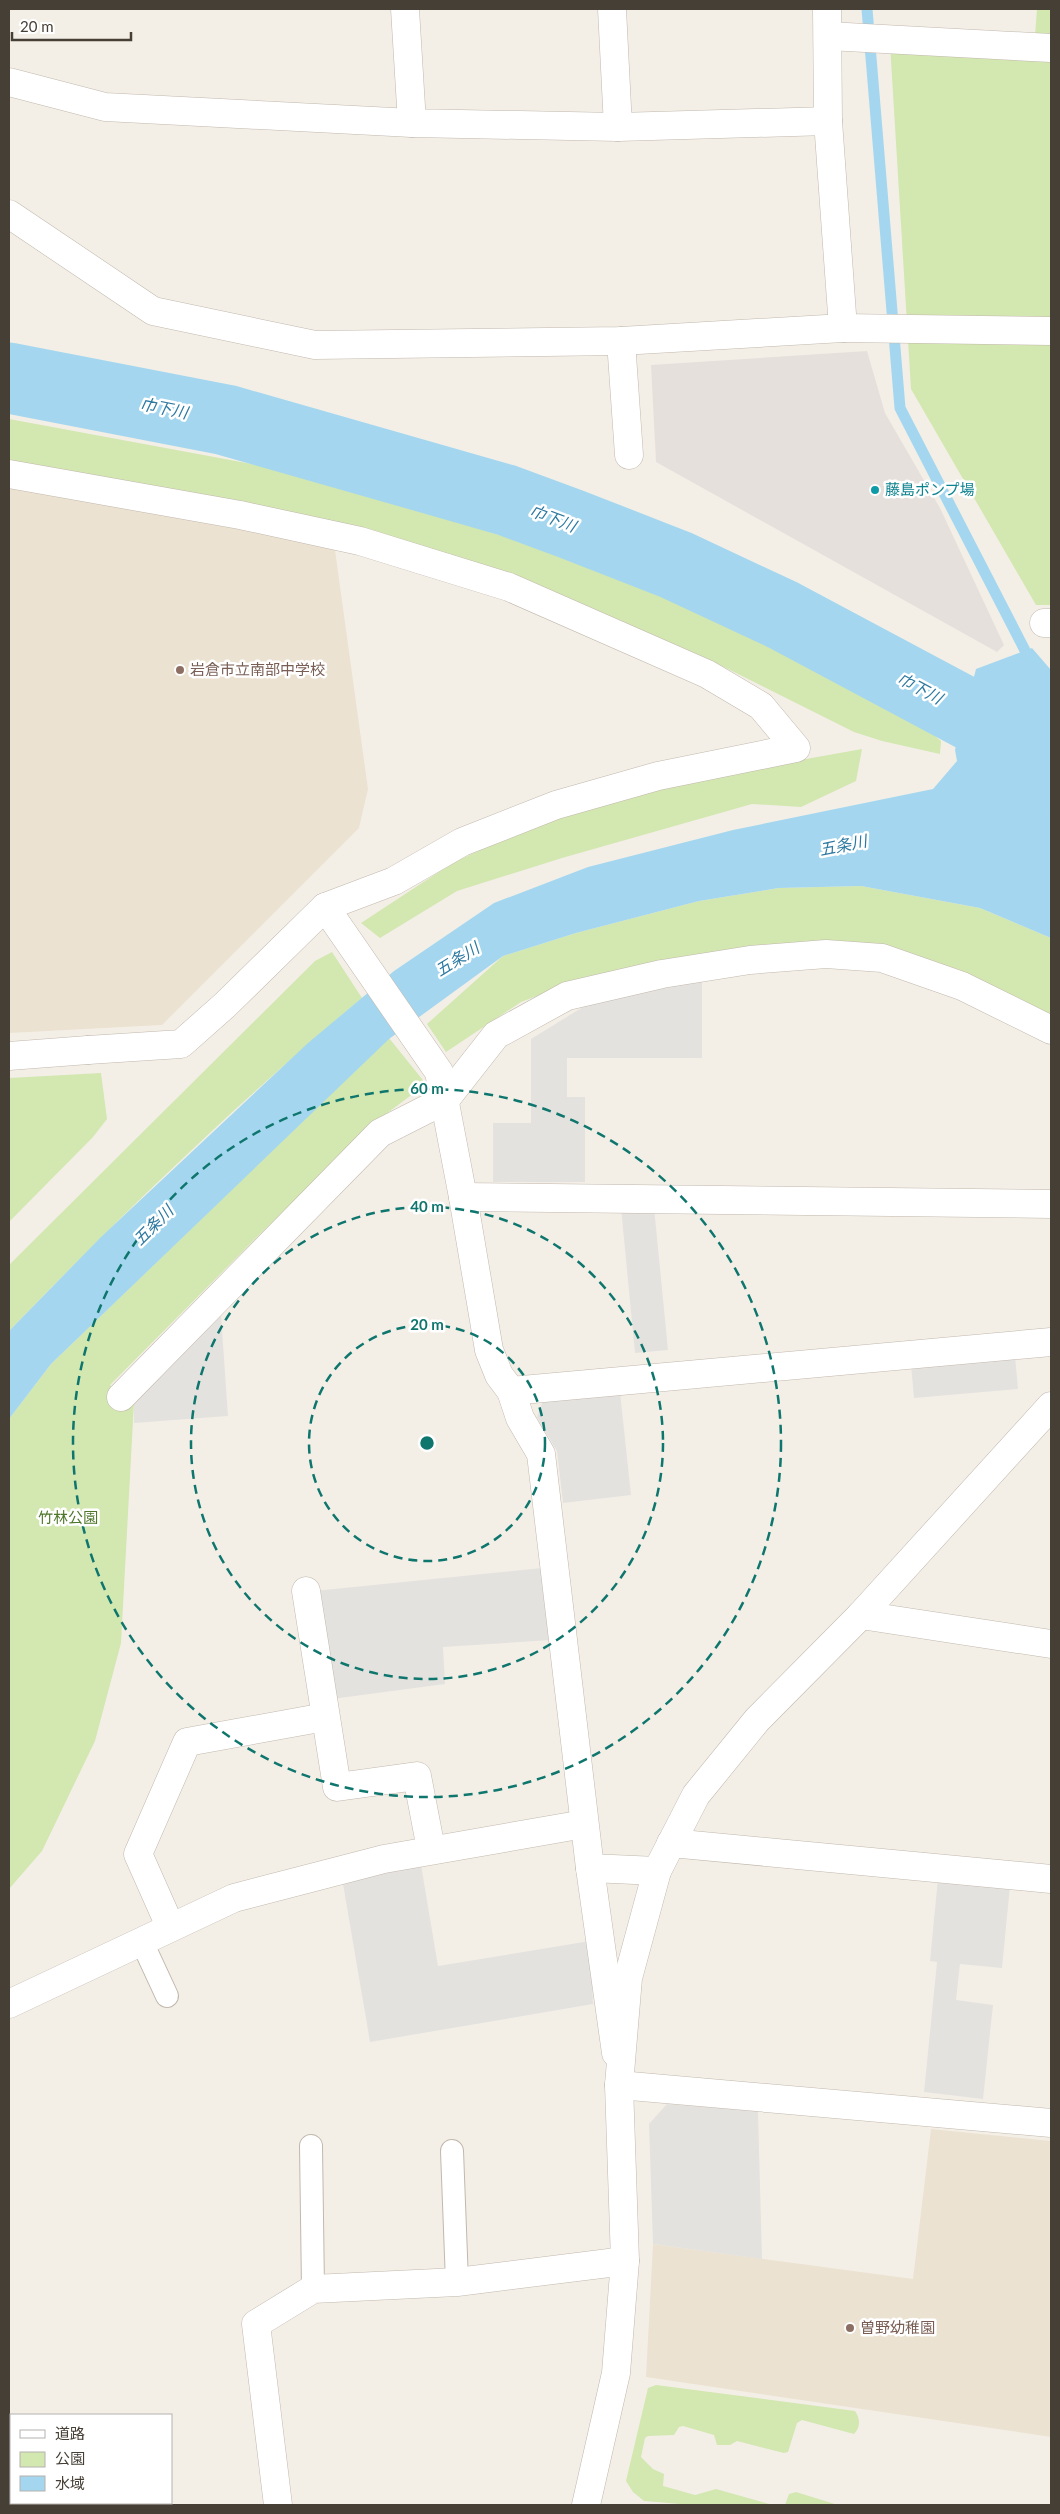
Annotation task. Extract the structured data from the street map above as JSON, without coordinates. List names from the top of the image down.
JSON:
{
  "water": ["巾下川", "五条川"],
  "parks": ["竹林公園"],
  "places": ["藤島ポンプ場", "岩倉市立南部中学校", "曽野幼稚園"],
  "legend": ["道路", "公園", "水域"],
  "scale_bar": "20 m",
  "rings": ["60 m", "40 m", "20 m"]
}
